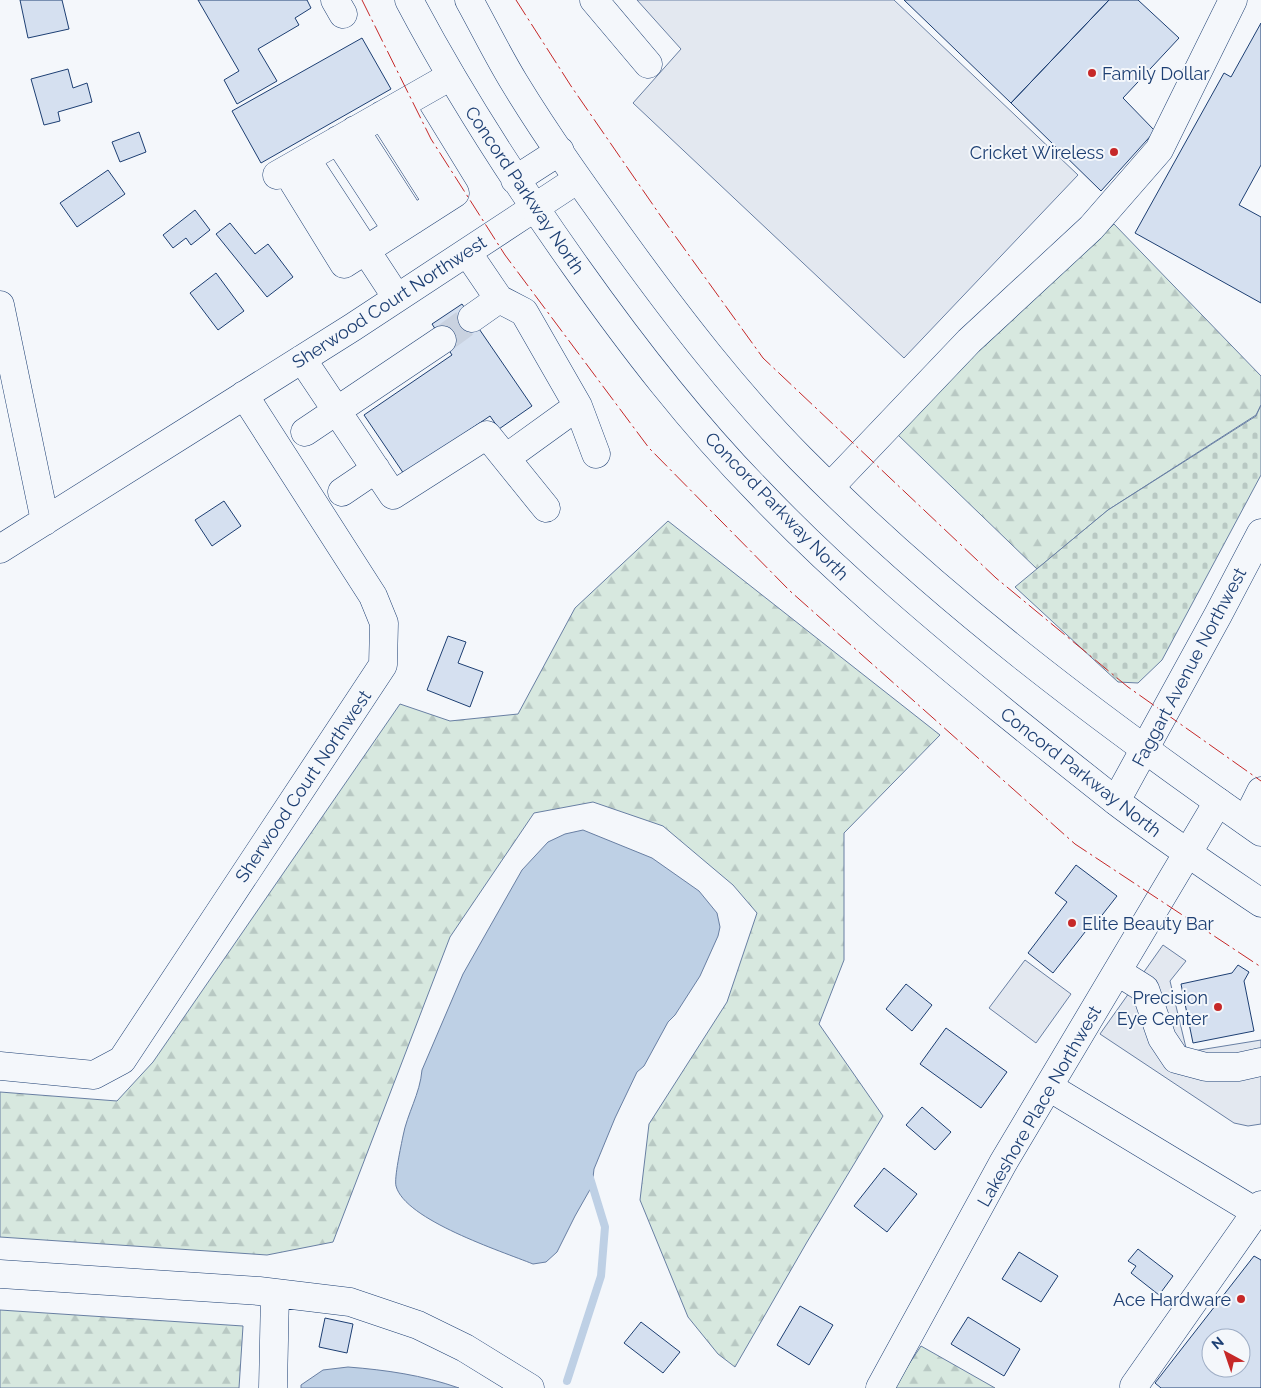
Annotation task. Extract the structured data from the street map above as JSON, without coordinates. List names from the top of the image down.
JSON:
{
  "streets": {
    "main road": [
      "Concord Parkway North",
      "Sherwood Court Northwest",
      "Faggart Avenue Northwest",
      "Lakeshore Place Northwest"
    ]
  },
  "crossings": [
    ["Concord Parkway North", "Sherwood Court Northwest"],
    ["Concord Parkway North", "Faggart Avenue Northwest"],
    ["Concord Parkway North", "Lakeshore Place Northwest"]
  ],
  "places": [
    "Family Dollar",
    "Cricket Wireless",
    "Elite Beauty Bar",
    "Precision Eye Center",
    "Ace Hardware"
  ],
  "north": "top left"
}
